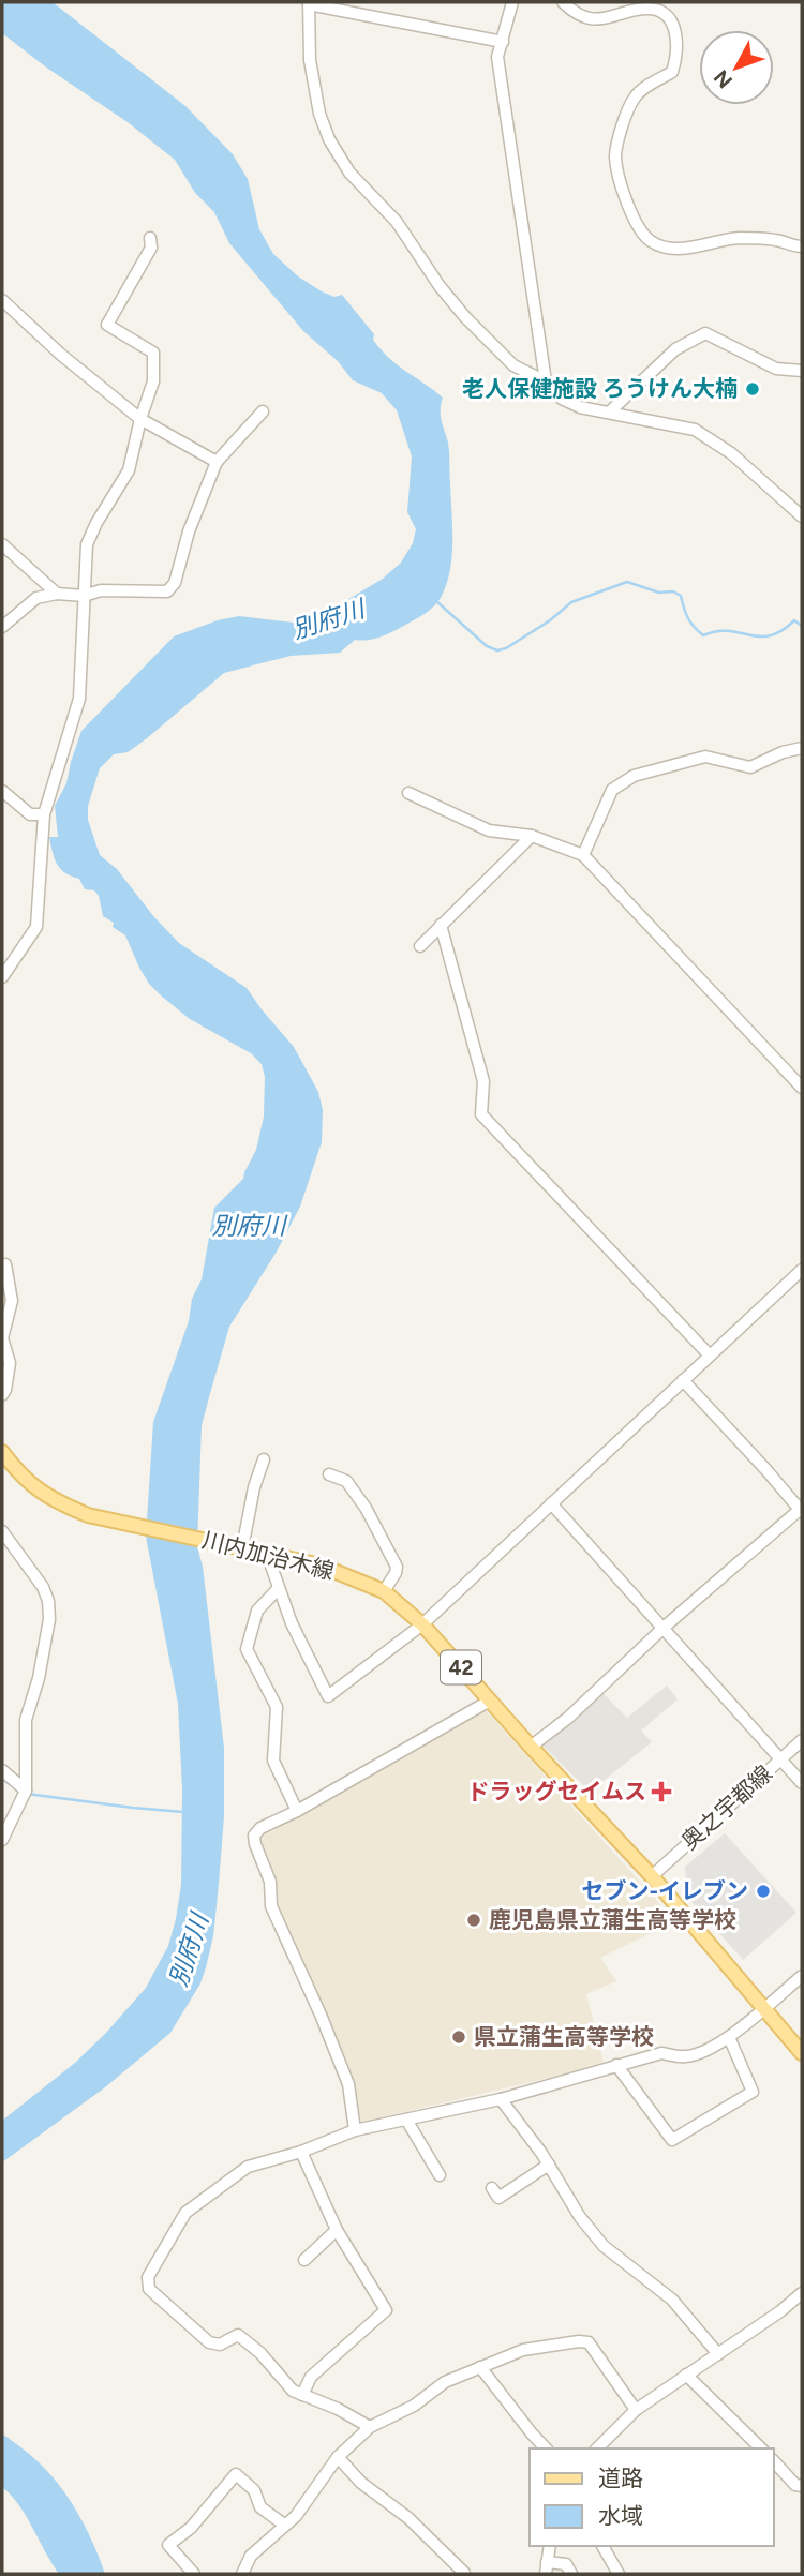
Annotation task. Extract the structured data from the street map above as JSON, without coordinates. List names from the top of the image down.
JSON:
{
  "streets": {
    "main road": ["川内加治木線", "42"],
    "street": ["奥之宇都線"]
  },
  "crossings": [
    ["川内加治木線", "奥之宇都線"]
  ],
  "water": ["別府川"],
  "places": {
    "other": [
      "老人保健施設 ろうけん大楠",
      "セブン-イレブン",
      "鹿児島県立蒲生高等学校",
      "県立蒲生高等学校"
    ],
    "health": ["ドラッグセイムス"]
  },
  "legend": ["道路", "水域"],
  "north": "bottom left"
}
